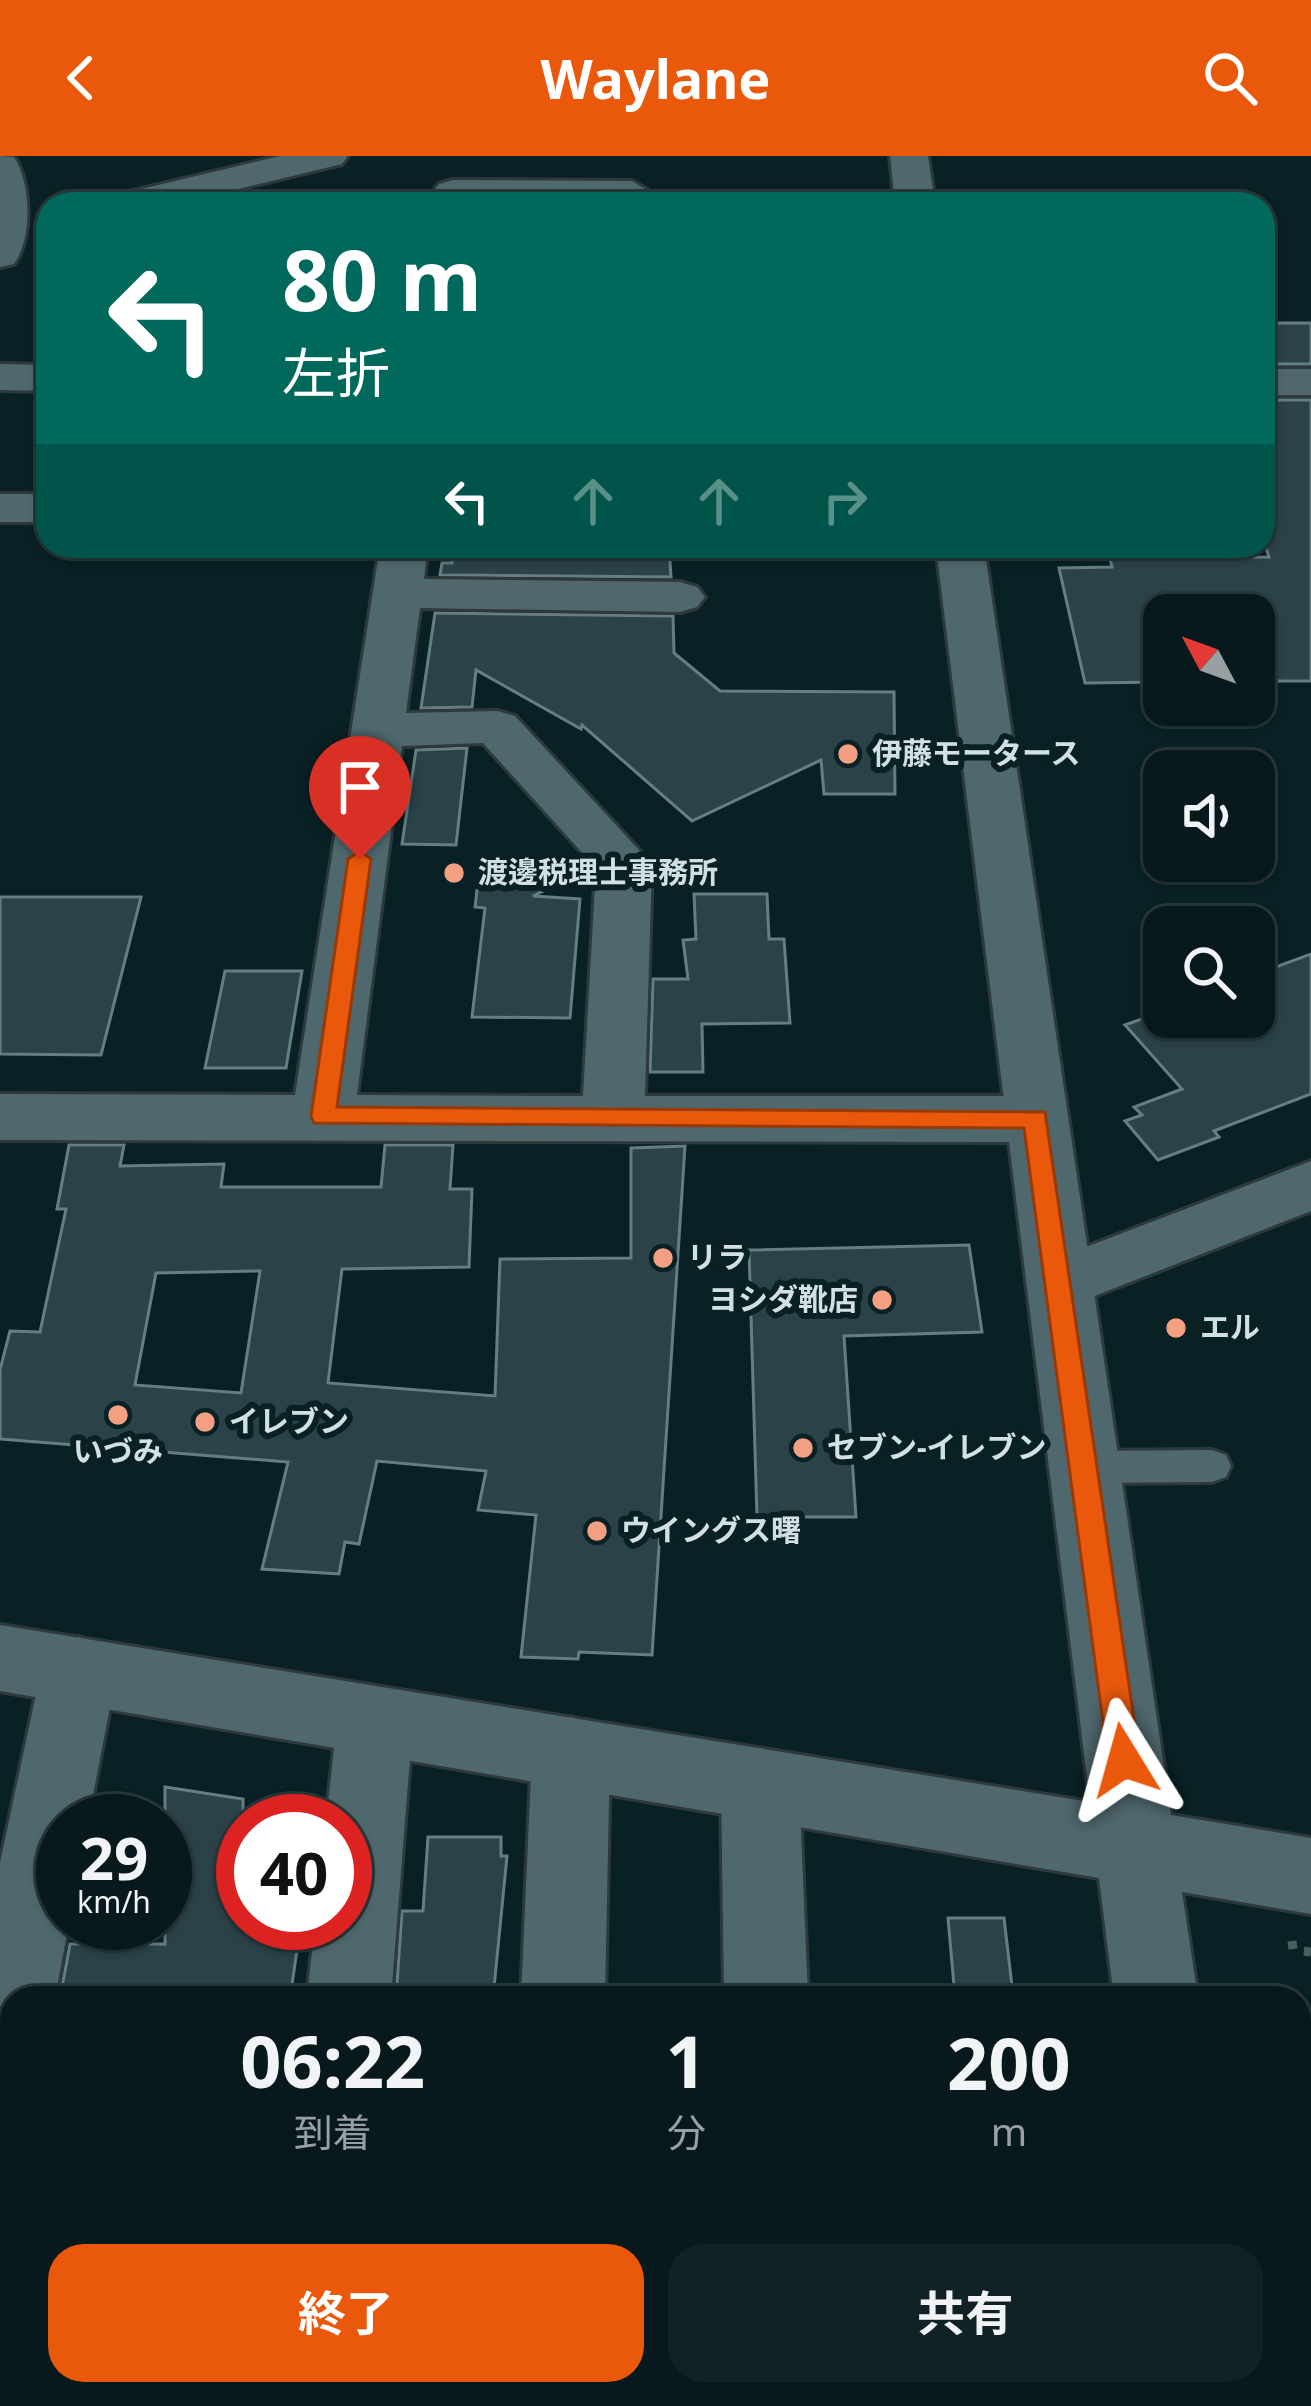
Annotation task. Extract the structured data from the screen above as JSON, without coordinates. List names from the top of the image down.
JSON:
{
  "places": [
    "伊藤モータース",
    "渡邊税理士事務所",
    "リラ",
    "ヨシダ靴店",
    "エル",
    "いづみ",
    "イレブン",
    "セブン-イレブン",
    "ウイングス曙"
  ],
  "north": "top left",
  "page": {
    "header": "Waylane",
    "turn": ["80 m", "左折"],
    "speed": "29 km/h",
    "limit": "40",
    "eta": [
      "06:22",
      "到着",
      "1",
      "分",
      "200",
      "m"
    ],
    "buttons": ["終了", "共有"]
  }
}
